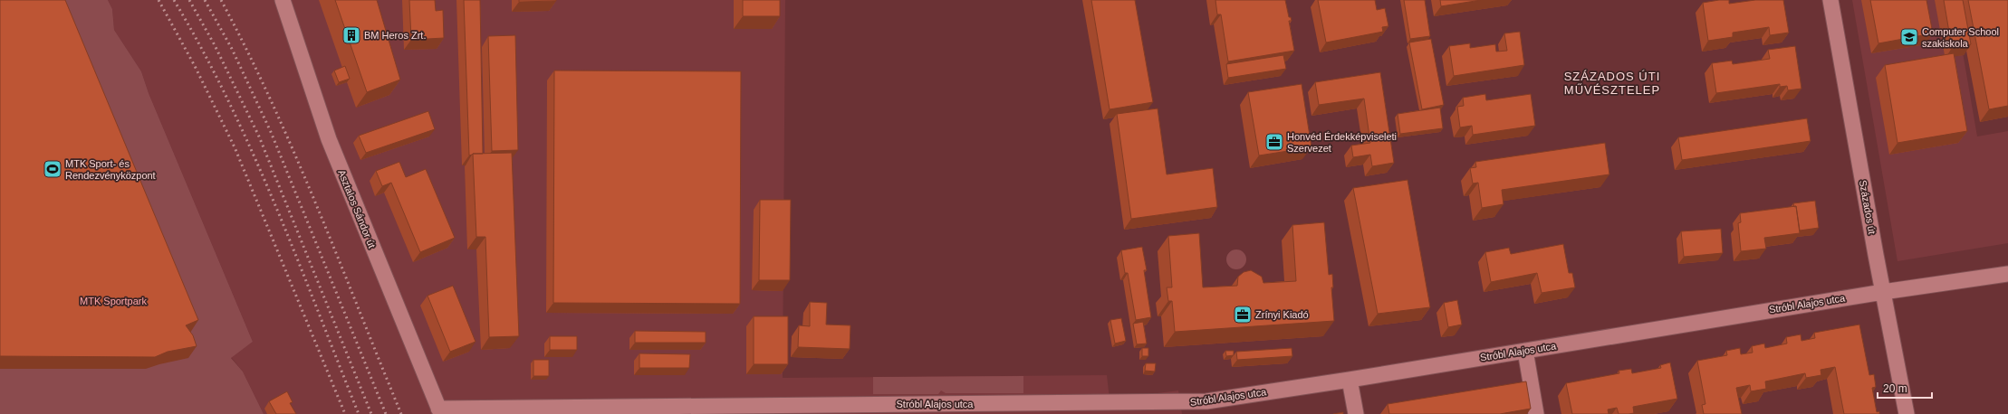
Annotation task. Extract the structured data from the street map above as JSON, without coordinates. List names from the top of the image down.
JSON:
{
  "streets": {
    "street": ["Százados út", "Asztalos Sándor út", "Stróbl Alajos utca"]
  },
  "crossings": [
    ["Százados út", "Stróbl Alajos utca"],
    ["Asztalos Sándor út", "Stróbl Alajos utca"]
  ],
  "districts": ["SZÁZADOS ÚTI MŰVÉSZTELEP"],
  "parks": ["MTK Sportpark"],
  "places": {
    "building": ["BM Heros Zrt."],
    "school or university": ["Computer School szakiskola"],
    "office": ["Honvéd Érdekképviseleti Szervezet", "Zrínyi Kiadó"],
    "sports": ["MTK Sport- és Rendezvényközpont"]
  },
  "scale_bar": "20 m"
}
